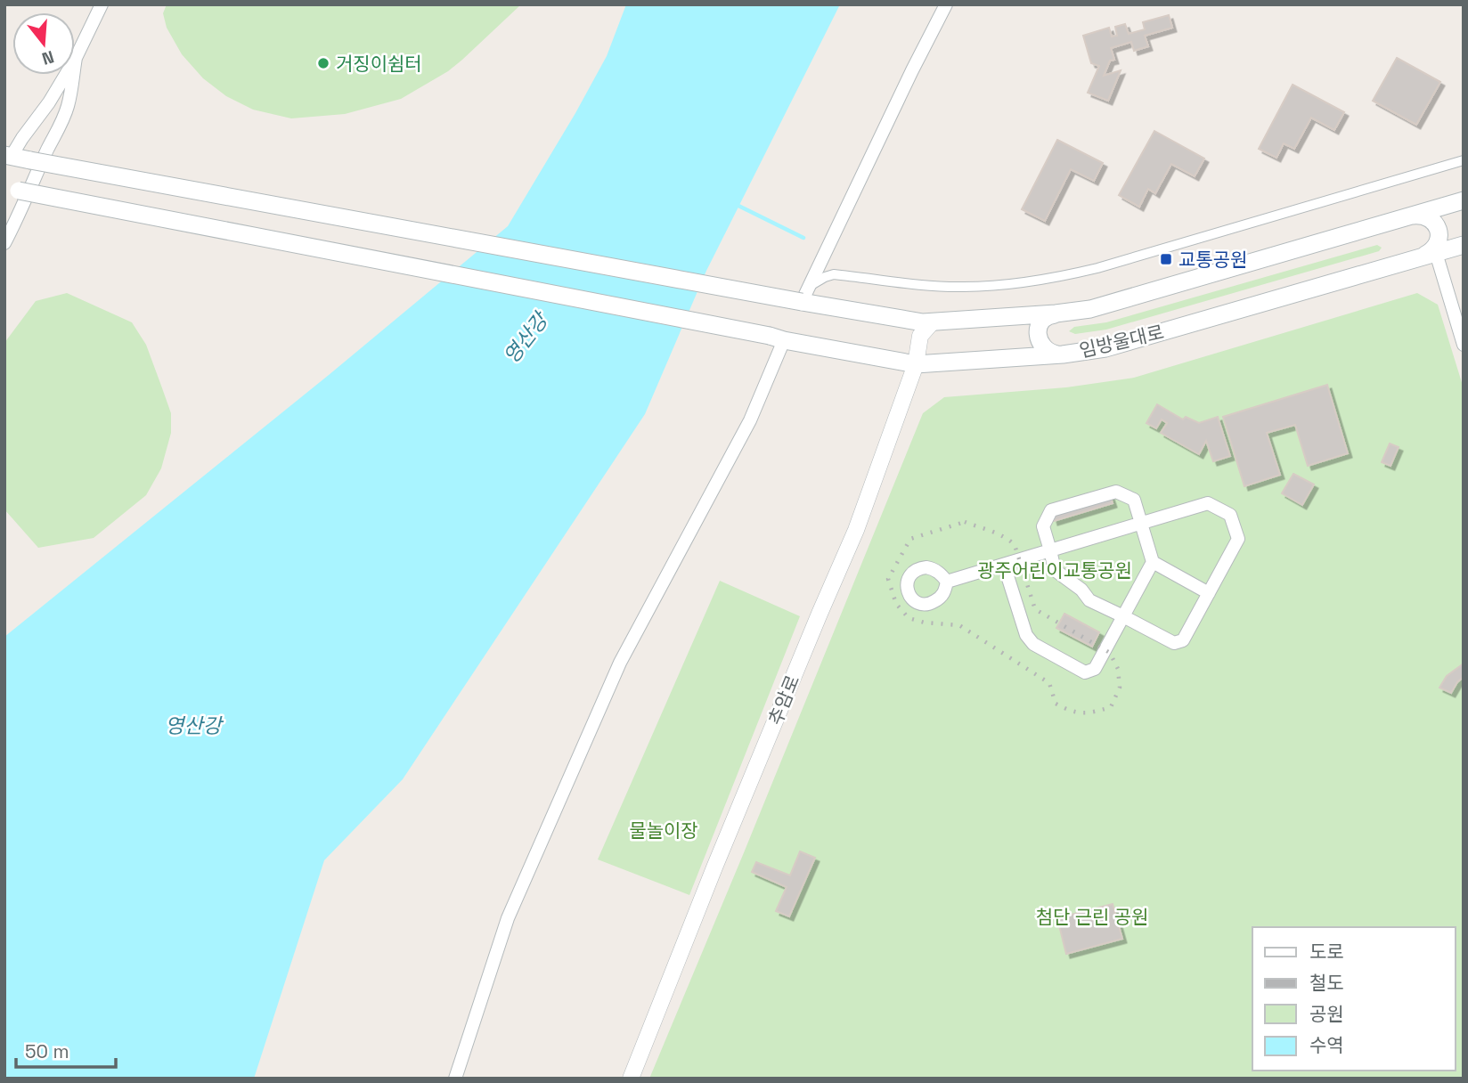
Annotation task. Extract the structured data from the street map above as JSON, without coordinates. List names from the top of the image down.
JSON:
{
  "streets": {
    "main road": ["임방울대로"],
    "street": ["추암로"]
  },
  "crossings": [
    ["임방울대로", "추암로"]
  ],
  "water": ["영산강"],
  "parks": ["광주어린이교통공원", "물놀이장", "첨단 근린 공원"],
  "places": {
    "other": ["거징이쉼터"],
    "transit": ["교통공원"]
  },
  "legend": [
    "도로",
    "철도",
    "공원",
    "수역"
  ],
  "scale_bar": "50 m",
  "north": "bottom"
}
